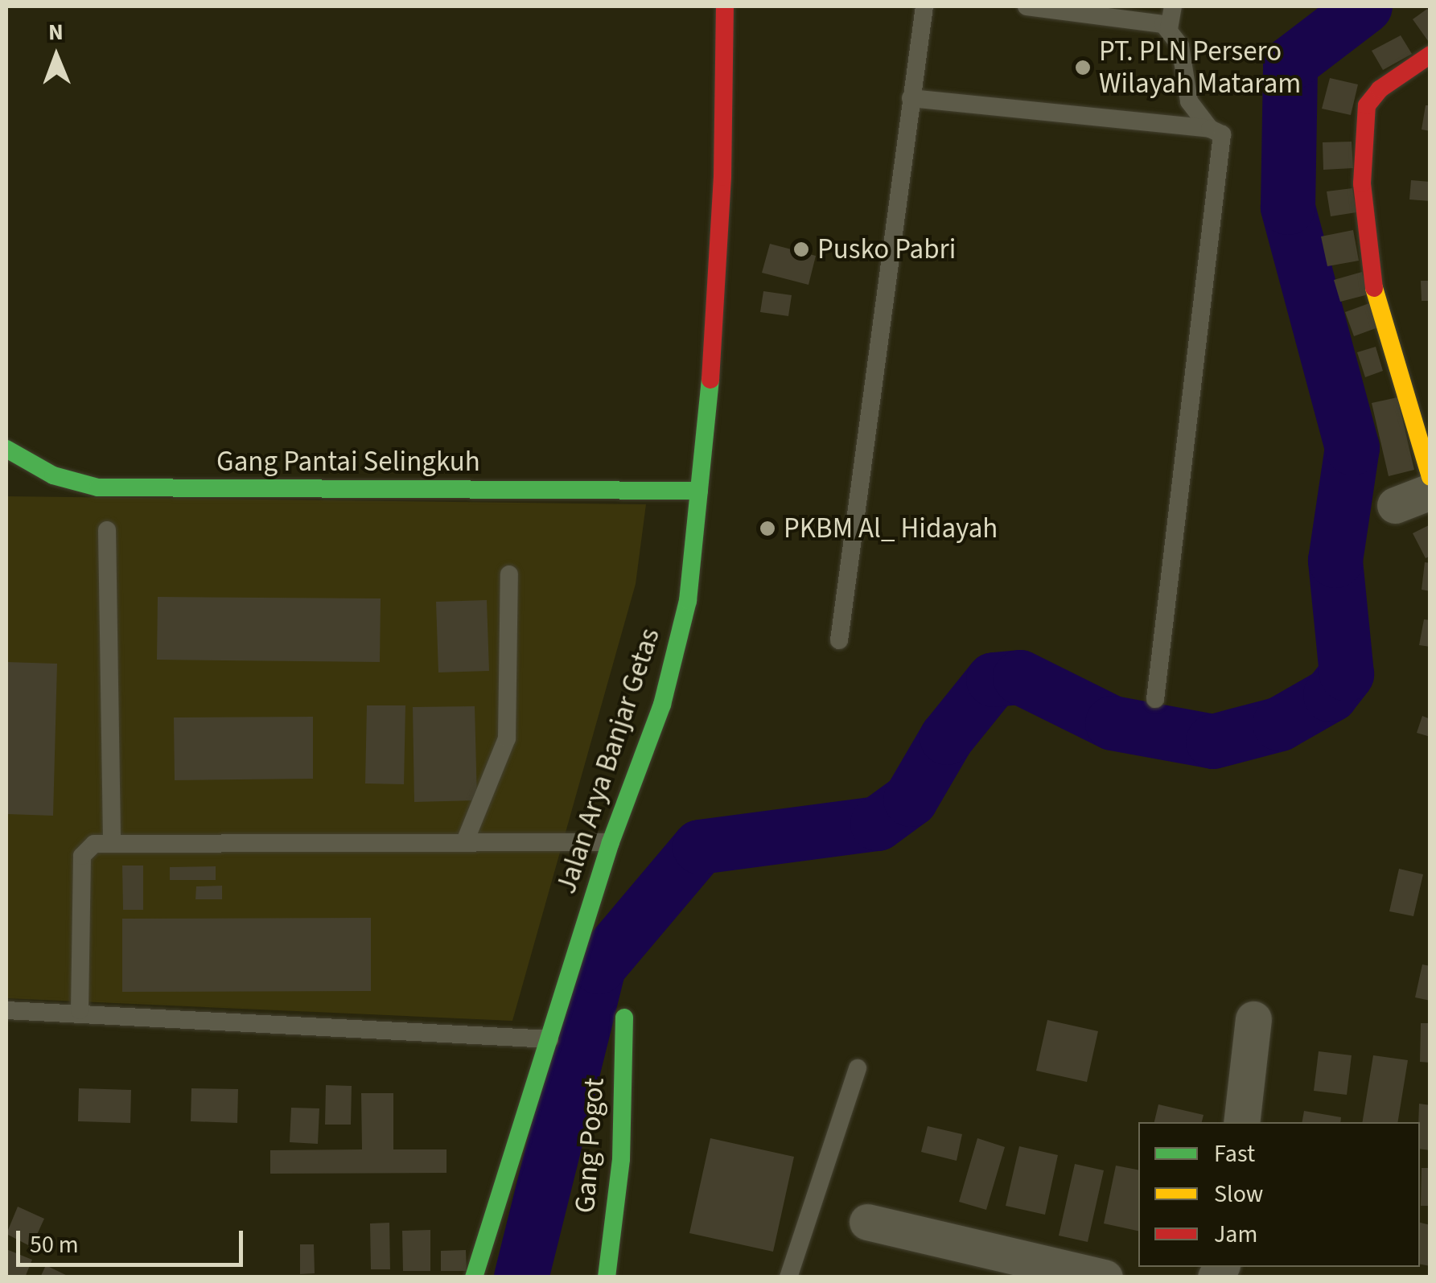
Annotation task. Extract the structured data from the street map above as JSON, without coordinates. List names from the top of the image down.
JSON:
{
  "streets": {
    "main road": ["Gang Pantai Selingkuh", "Jalan Arya Banjar Getas", "Gang Pogot"]
  },
  "crossings": [
    ["Gang Pantai Selingkuh", "Jalan Arya Banjar Getas"]
  ],
  "places": ["PT. PLN Persero Wilayah Mataram", "Pusko Pabri", "PKBM Al_ Hidayah"],
  "legend": ["Fast", "Slow", "Jam"],
  "scale_bar": "50 m",
  "north": "top"
}
